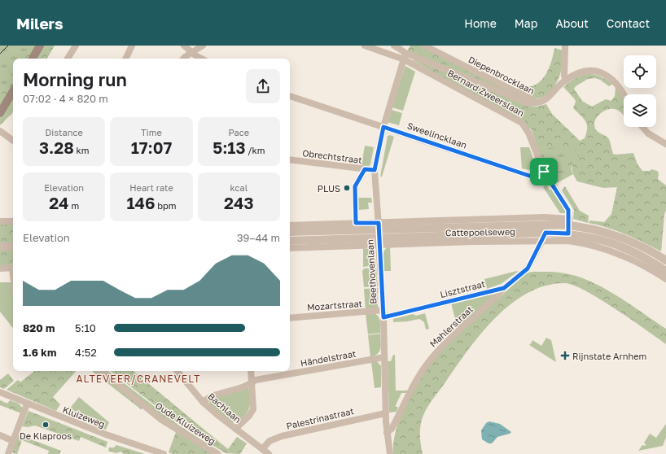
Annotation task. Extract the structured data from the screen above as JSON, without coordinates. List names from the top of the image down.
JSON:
{
  "streets": {
    "street": [
      "Diepenbrocklaan",
      "Bernard Zweerslaan",
      "Sweelincklaan",
      "Obrechtstraat",
      "Cattepoelseweg",
      "Beethovenlaan",
      "Lisztstraat",
      "Mozartstraat",
      "Mahlerstraat",
      "Händelstraat",
      "Bachlaan",
      "Kluizeweg",
      "Palestrinastraat",
      "Oude Kluizeweg"
    ]
  },
  "crossings": [
    ["Diepenbrocklaan", "Bernard Zweerslaan"],
    ["Diepenbrocklaan", "Beethovenlaan"],
    ["Bernard Zweerslaan", "Sweelincklaan"],
    ["Bernard Zweerslaan", "Cattepoelseweg"],
    ["Bernard Zweerslaan", "Beethovenlaan"],
    ["Sweelincklaan", "Beethovenlaan"],
    ["Obrechtstraat", "Beethovenlaan"],
    ["Cattepoelseweg", "Beethovenlaan"],
    ["Cattepoelseweg", "Lisztstraat"],
    ["Beethovenlaan", "Lisztstraat"],
    ["Beethovenlaan", "Mozartstraat"],
    ["Beethovenlaan", "Mahlerstraat"],
    ["Beethovenlaan", "Händelstraat"],
    ["Beethovenlaan", "Palestrinastraat"],
    ["Lisztstraat", "Mahlerstraat"],
    ["Händelstraat", "Bachlaan"],
    ["Bachlaan", "Palestrinastraat"]
  ],
  "districts": ["ALTEVEER/CRANEVELT"],
  "places": {
    "other": ["PLUS", "De Klaproos"],
    "health": ["Rijnstate Arnhem"]
  },
  "page": {
    "header": "Milers",
    "nav": [
      "Home",
      "Map",
      "About",
      "Contact"
    ],
    "heading": ["Morning run", "07:02 · 4 × 820 m"],
    "stats": [
      ["Distance", "3.28 km"],
      ["Time", "17:07"],
      ["Pace", "5:13 /km"],
      ["Elevation", "24 m"],
      ["Heart rate", "146 bpm"],
      ["kcal", "243"]
    ],
    "chart": ["Elevation", "39–44 m"],
    "list": [
      {
        "name": "820 m",
        "note": "5:10"
      },
      {
        "name": "1.6 km",
        "note": "4:52"
      }
    ]
  }
}
